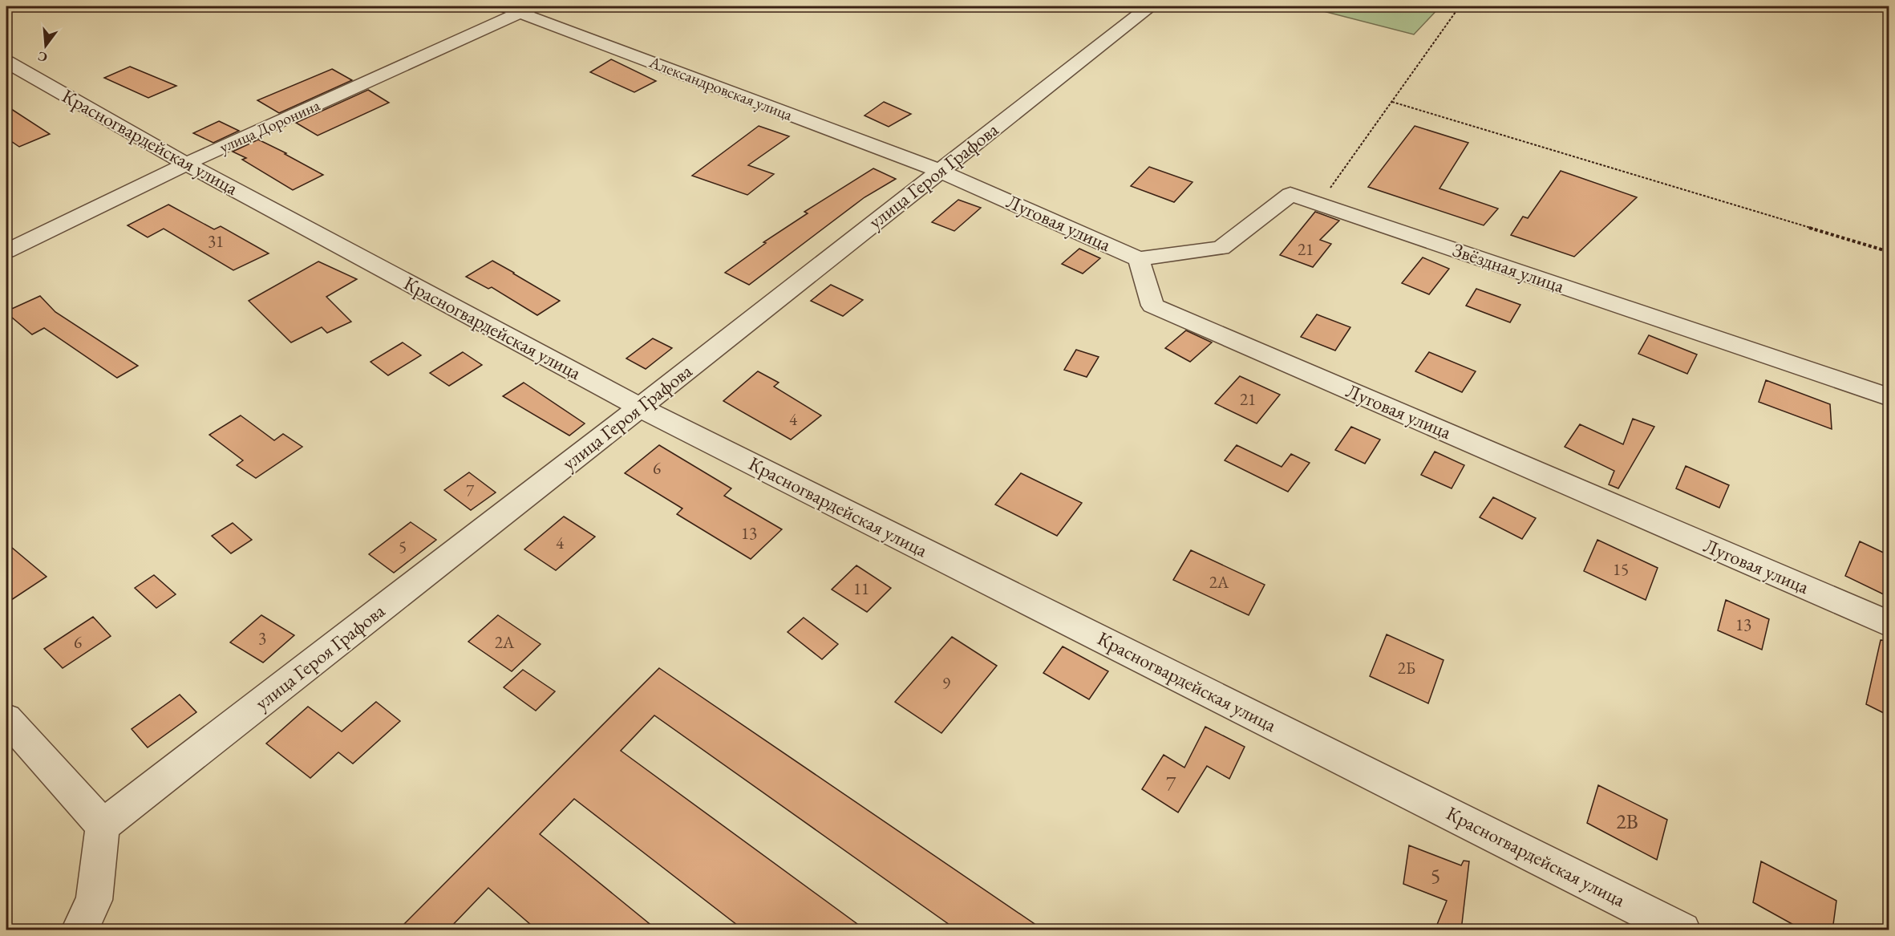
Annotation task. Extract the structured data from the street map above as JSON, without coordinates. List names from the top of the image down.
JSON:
{
  "streets": {
    "street": [
      "Александровская улица",
      "улица Доронина",
      "Красногвардейская улица",
      "улица Героя Графова",
      "Луговая улица",
      "Звёздная улица"
    ]
  },
  "crossings": [
    ["Александровская улица", "улица Доронина"],
    ["Александровская улица", "улица Героя Графова"],
    ["Александровская улица", "Луговая улица"],
    ["улица Доронина", "Красногвардейская улица"],
    ["Красногвардейская улица", "улица Героя Графова"],
    ["улица Героя Графова", "Луговая улица"],
    ["Луговая улица", "Звёздная улица"]
  ],
  "house_numbers": [
    "31",
    "21",
    "21",
    "4",
    "6",
    "7",
    "13",
    "4",
    "5",
    "15",
    "2А",
    "11",
    "13",
    "3",
    "6",
    "2А",
    "2Б",
    "9",
    "7",
    "2В",
    "5"
  ],
  "north": "bottom"
}
